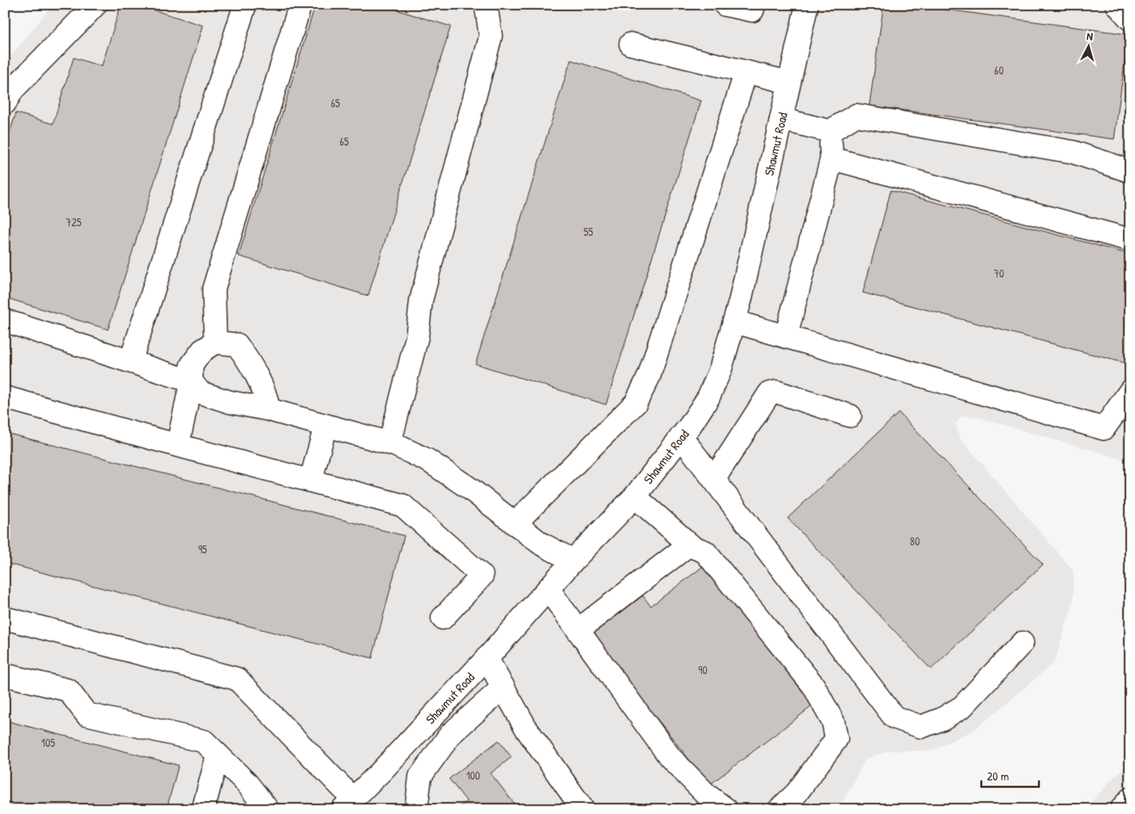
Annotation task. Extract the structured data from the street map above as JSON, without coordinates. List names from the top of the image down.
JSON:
{
  "streets": {
    "street": ["Shawmut Road"]
  },
  "house_numbers": [
    "60",
    "65",
    "65",
    "725",
    "55",
    "70",
    "80",
    "95",
    "90",
    "105",
    "100"
  ],
  "scale_bar": "20 m",
  "north": "top"
}
